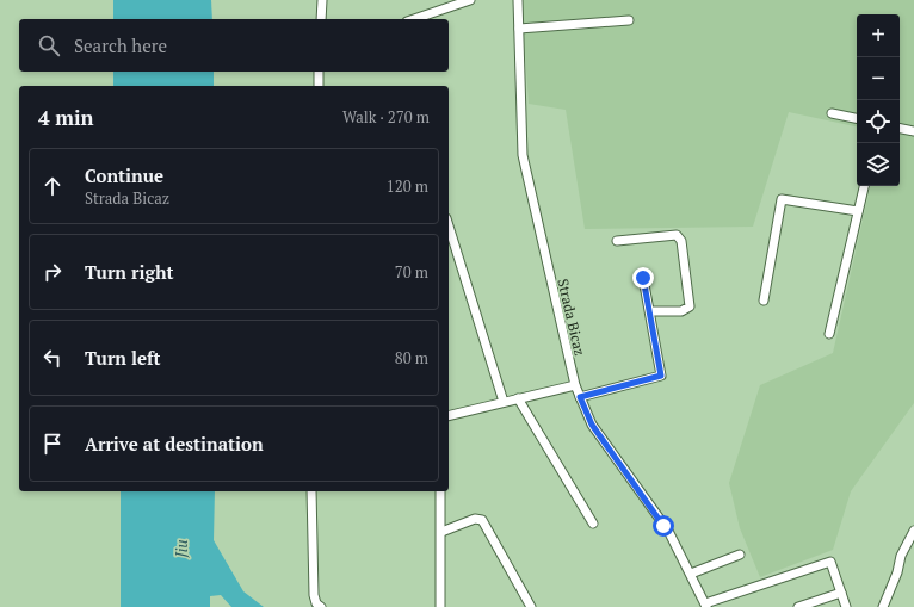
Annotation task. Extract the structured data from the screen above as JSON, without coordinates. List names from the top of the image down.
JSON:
{
  "streets": {
    "street": ["Strada Bicaz"]
  },
  "water": ["Jiu"],
  "page": {
    "map_buttons": ["+", "−"],
    "search": "Search here",
    "heading": ["4 min", "Walk · 270 m"],
    "list": [
      ["Continue", "Strada Bicaz", "120 m"],
      ["Turn right", "70 m"],
      ["Turn left", "80 m"],
      "Arrive at destination"
    ]
  }
}
